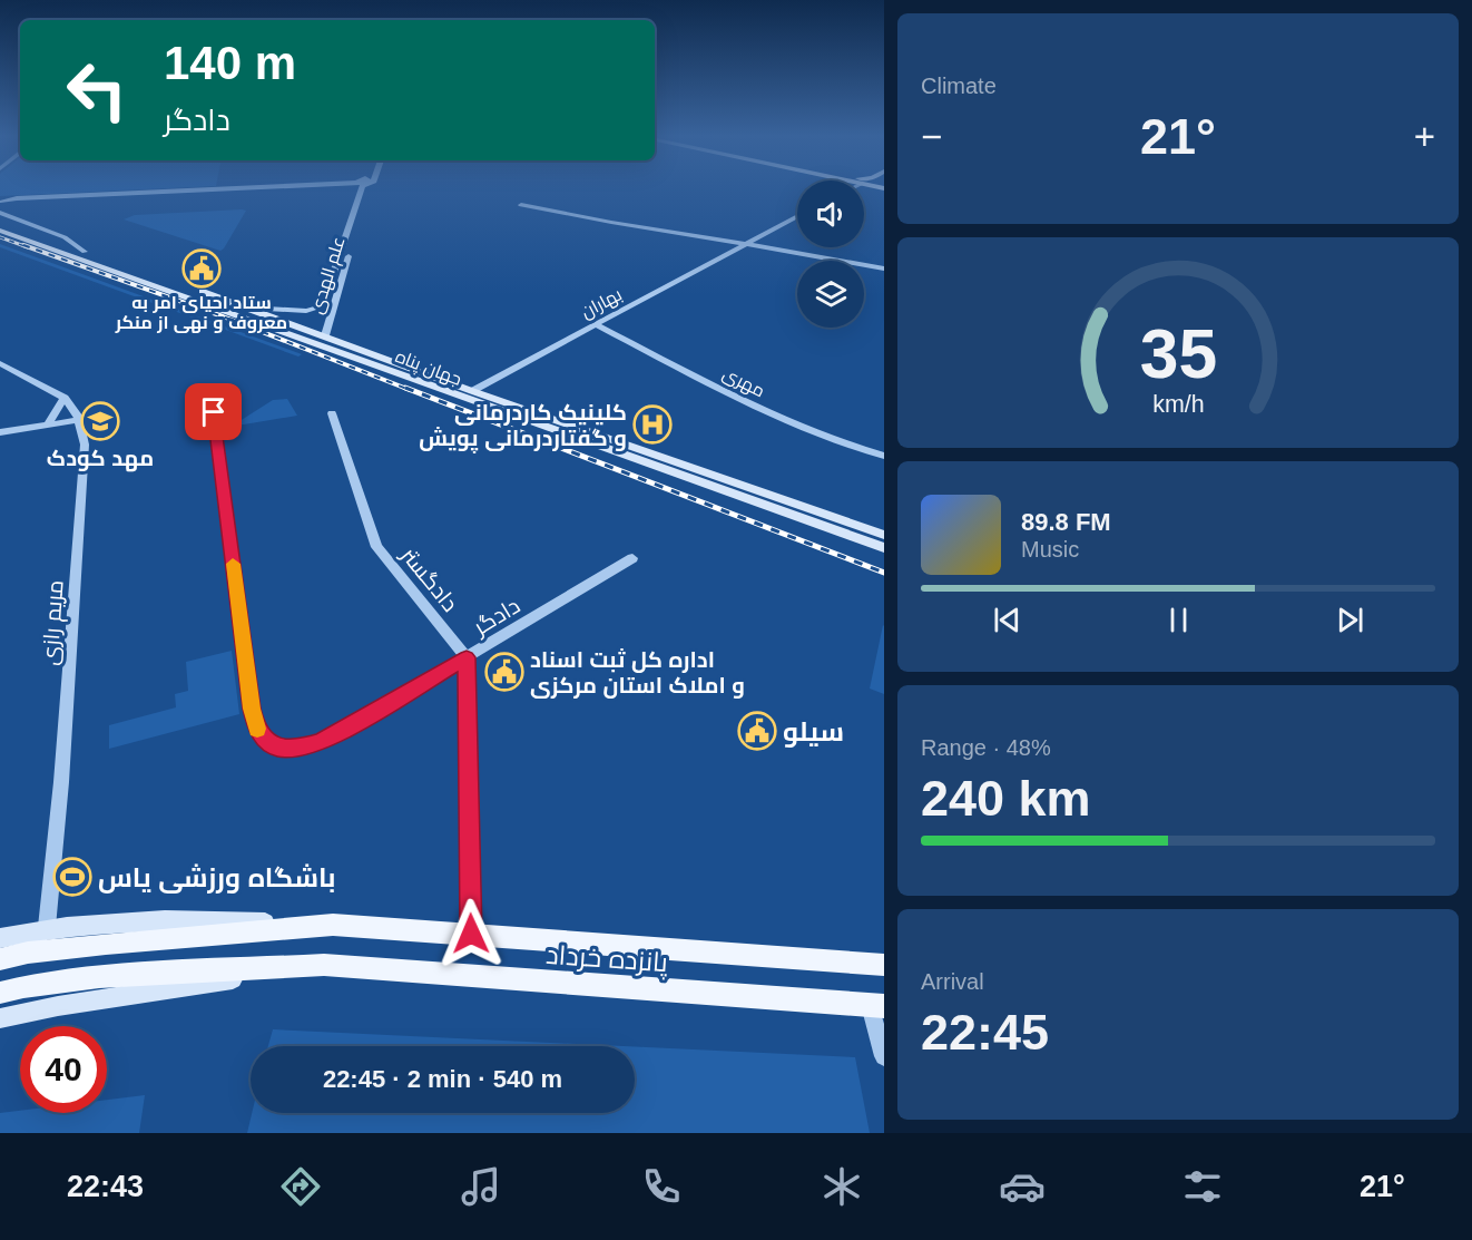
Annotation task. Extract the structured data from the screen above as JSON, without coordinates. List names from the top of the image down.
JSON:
{
  "streets": {
    "main road": ["جهان پناه", "پانزده خرداد"],
    "street": [
      "علم الهدی",
      "بهاران",
      "مهری",
      "دادگستر",
      "دادگر",
      "مریم رازی"
    ]
  },
  "crossings": [
    ["علم الهدی", "جهان پناه"],
    ["بهاران", "جهان پناه"],
    ["بهاران", "مهری"],
    ["دادگستر", "دادگر"],
    ["مریم رازی", "پانزده خرداد"]
  ],
  "places": {
    "public building": ["ستاد احیای امر به معروف و نهی از منکر", "اداره کل ثبت اسناد و املاک استان مرکزی", "سیلو"],
    "school or university": ["مهد کودک"],
    "hospital": ["کلینیک کاردرمانی و گفتاردرمانی پویش"],
    "sports": ["باشگاه ورزشی یاس"]
  },
  "page": {
    "tile": [
      "Climate",
      ["Range · 48%", "240 km"],
      ["Arrival", "22:45"]
    ],
    "turn": ["140 m", "دادگر"],
    "heat": ["−", "21°", "+"],
    "song": ["89.8 FM", "Music"],
    "limit": "40",
    "trip": "22:45 · 2 min · 540 m",
    "tabs": ["22:43", "21°"],
    "gauge": ["35", "km/h"]
  }
}
